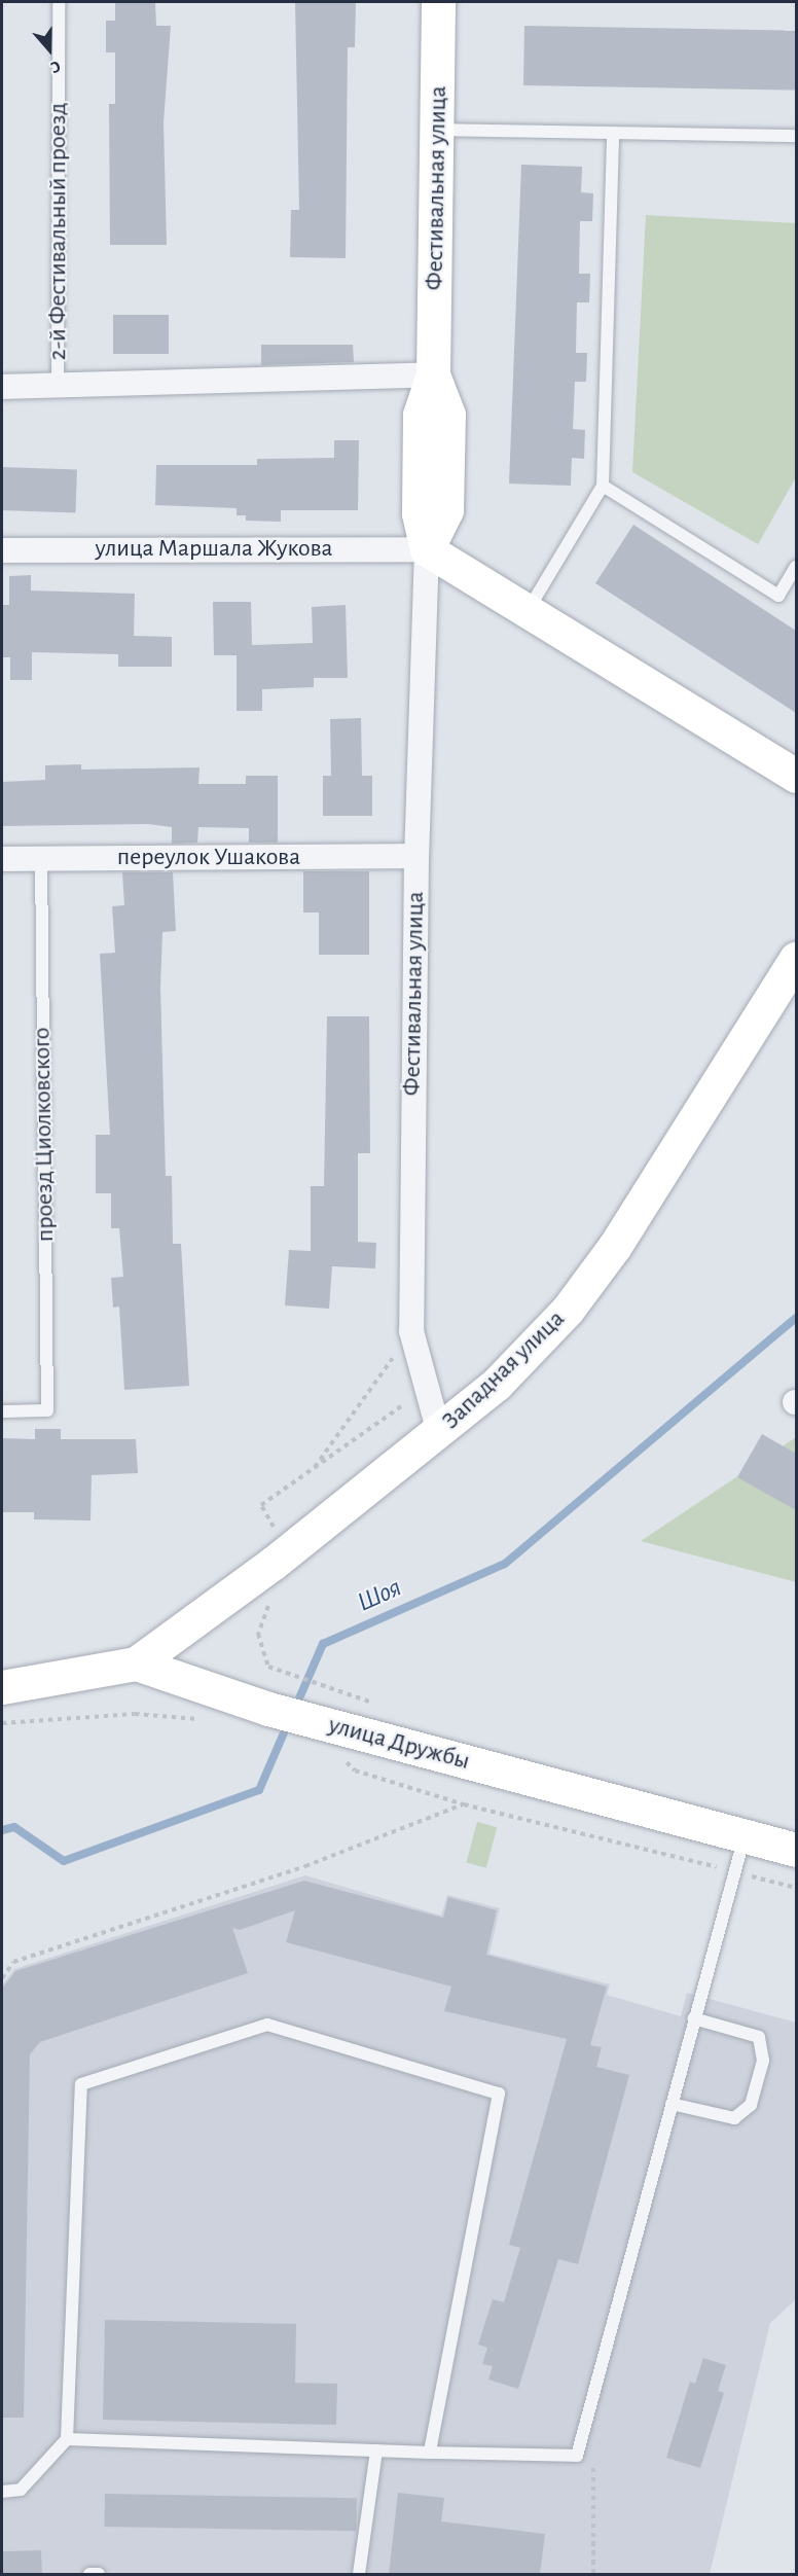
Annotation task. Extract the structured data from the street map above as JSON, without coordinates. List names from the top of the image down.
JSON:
{
  "streets": {
    "main road": ["Фестивальная улица", "Западная улица", "улица Дружбы"],
    "street": ["улица Маршала Жукова", "переулок Ушакова"],
    "lane": ["2-й Фестивальный проезд", "проезд Циолковского"]
  },
  "crossings": [
    ["Фестивальная улица", "улица Маршала Жукова"],
    ["Фестивальная улица", "переулок Ушакова"],
    ["Фестивальная улица", "Западная улица"],
    ["переулок Ушакова", "проезд Циолковского"],
    ["Западная улица", "улица Дружбы"]
  ],
  "water": ["Шоя"],
  "north": "bottom"
}
